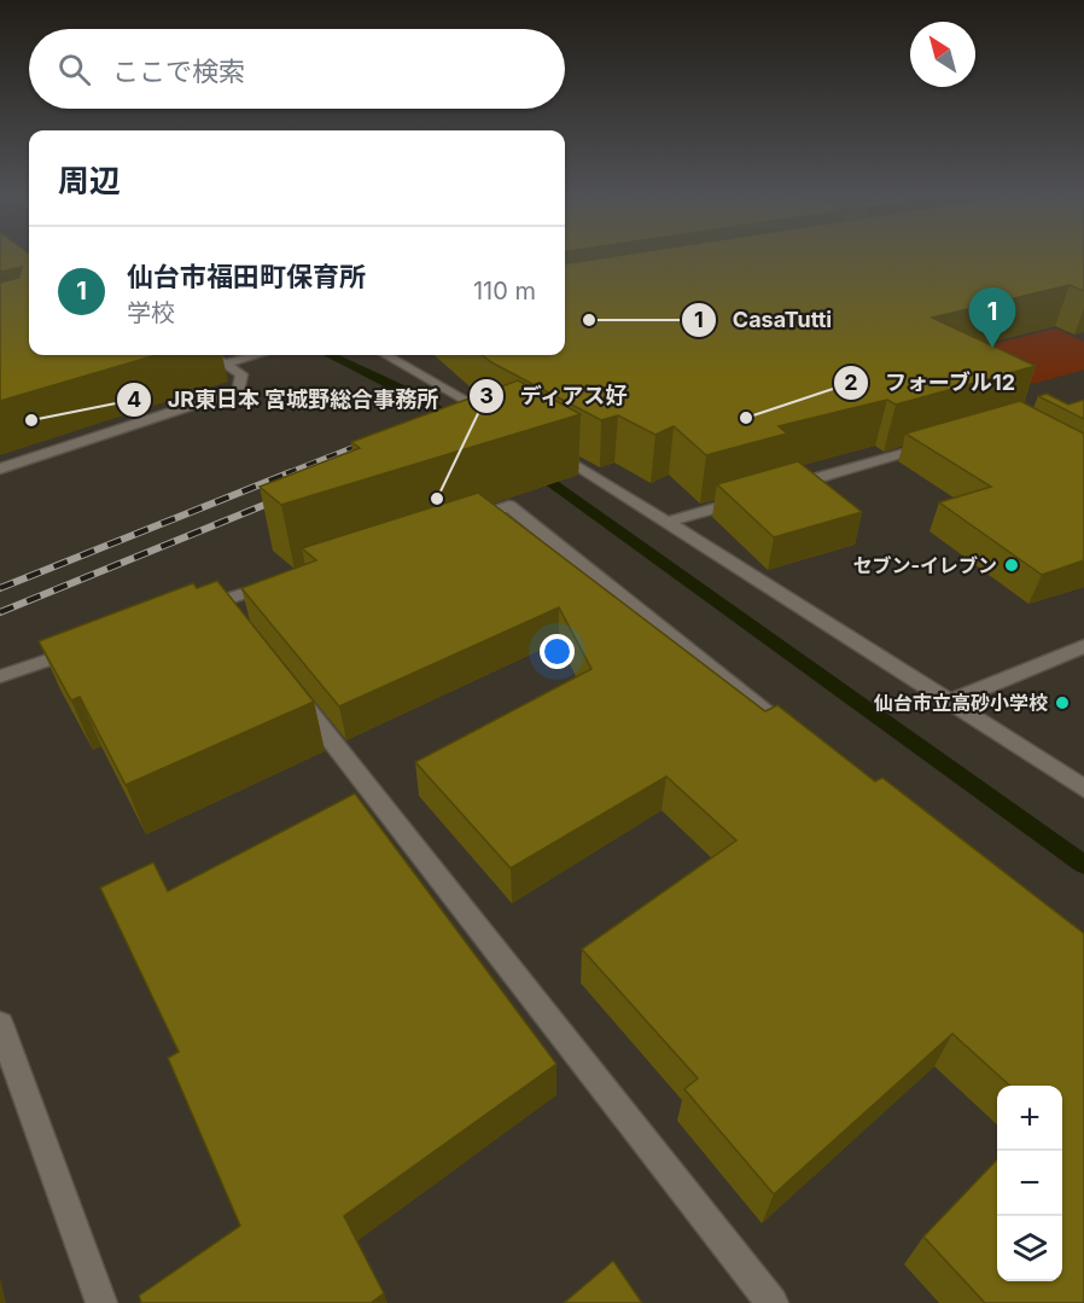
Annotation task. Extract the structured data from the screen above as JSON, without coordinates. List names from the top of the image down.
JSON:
{
  "places": [
    "CasaTutti",
    "フォーブル12",
    "JR東日本 宮城野総合事務所",
    "ディアス好",
    "セブン-イレブン",
    "仙台市立高砂小学校"
  ],
  "north": "top left",
  "page": {
    "search": "ここで検索",
    "heading": "周辺",
    "list": [
      {
        "mark": "1",
        "name": "仙台市福田町保育所",
        "note": "学校",
        "value": "110 m"
      }
    ],
    "pins": "1",
    "map_buttons": ["+", "−"]
  }
}
